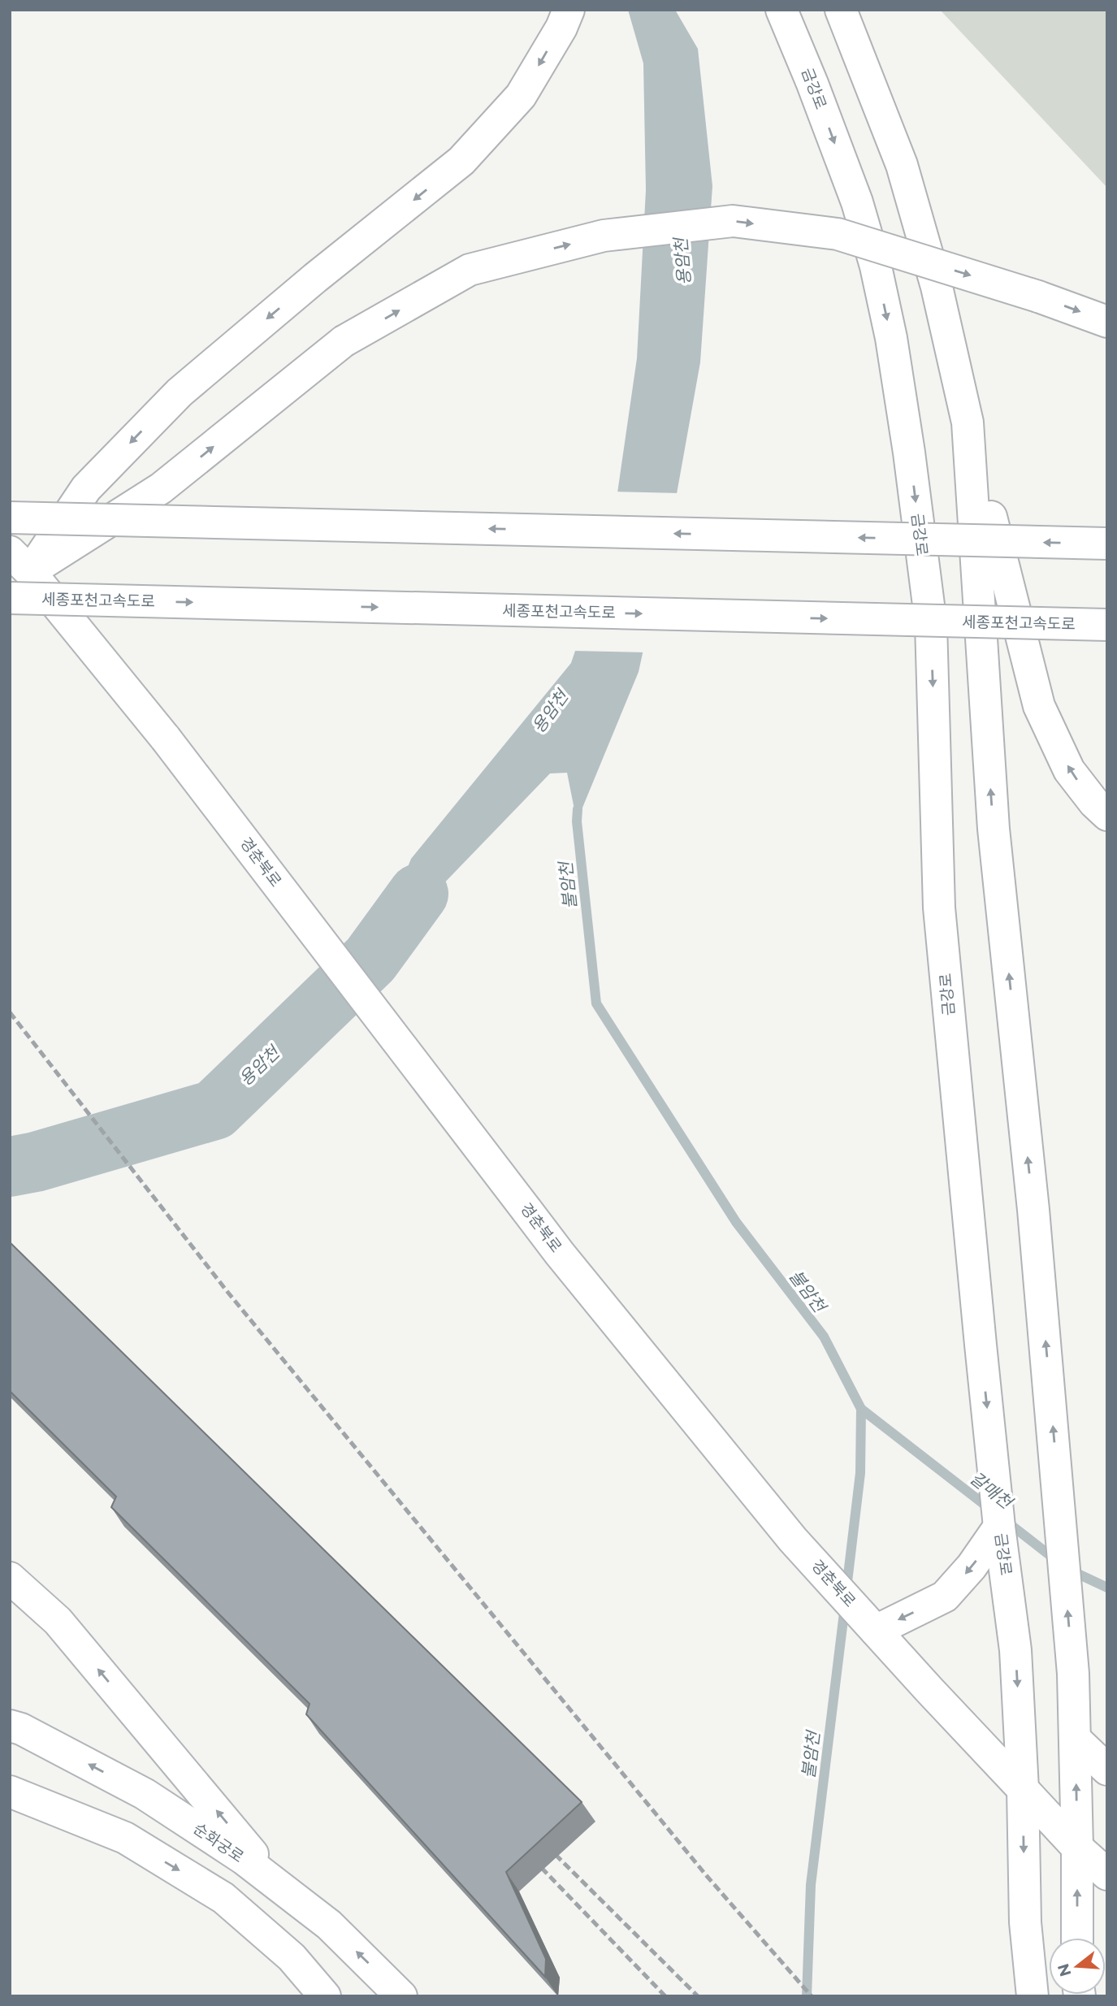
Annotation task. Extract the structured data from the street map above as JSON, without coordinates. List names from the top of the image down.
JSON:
{
  "streets": {
    "main road": [
      "금강로",
      "세종포천고속도로",
      "경춘북로",
      "순화궁로"
    ]
  },
  "crossings": [
    ["금강로", "경춘북로"]
  ],
  "water": ["용암천", "불암천", "갈매천"],
  "north": "left"
}
